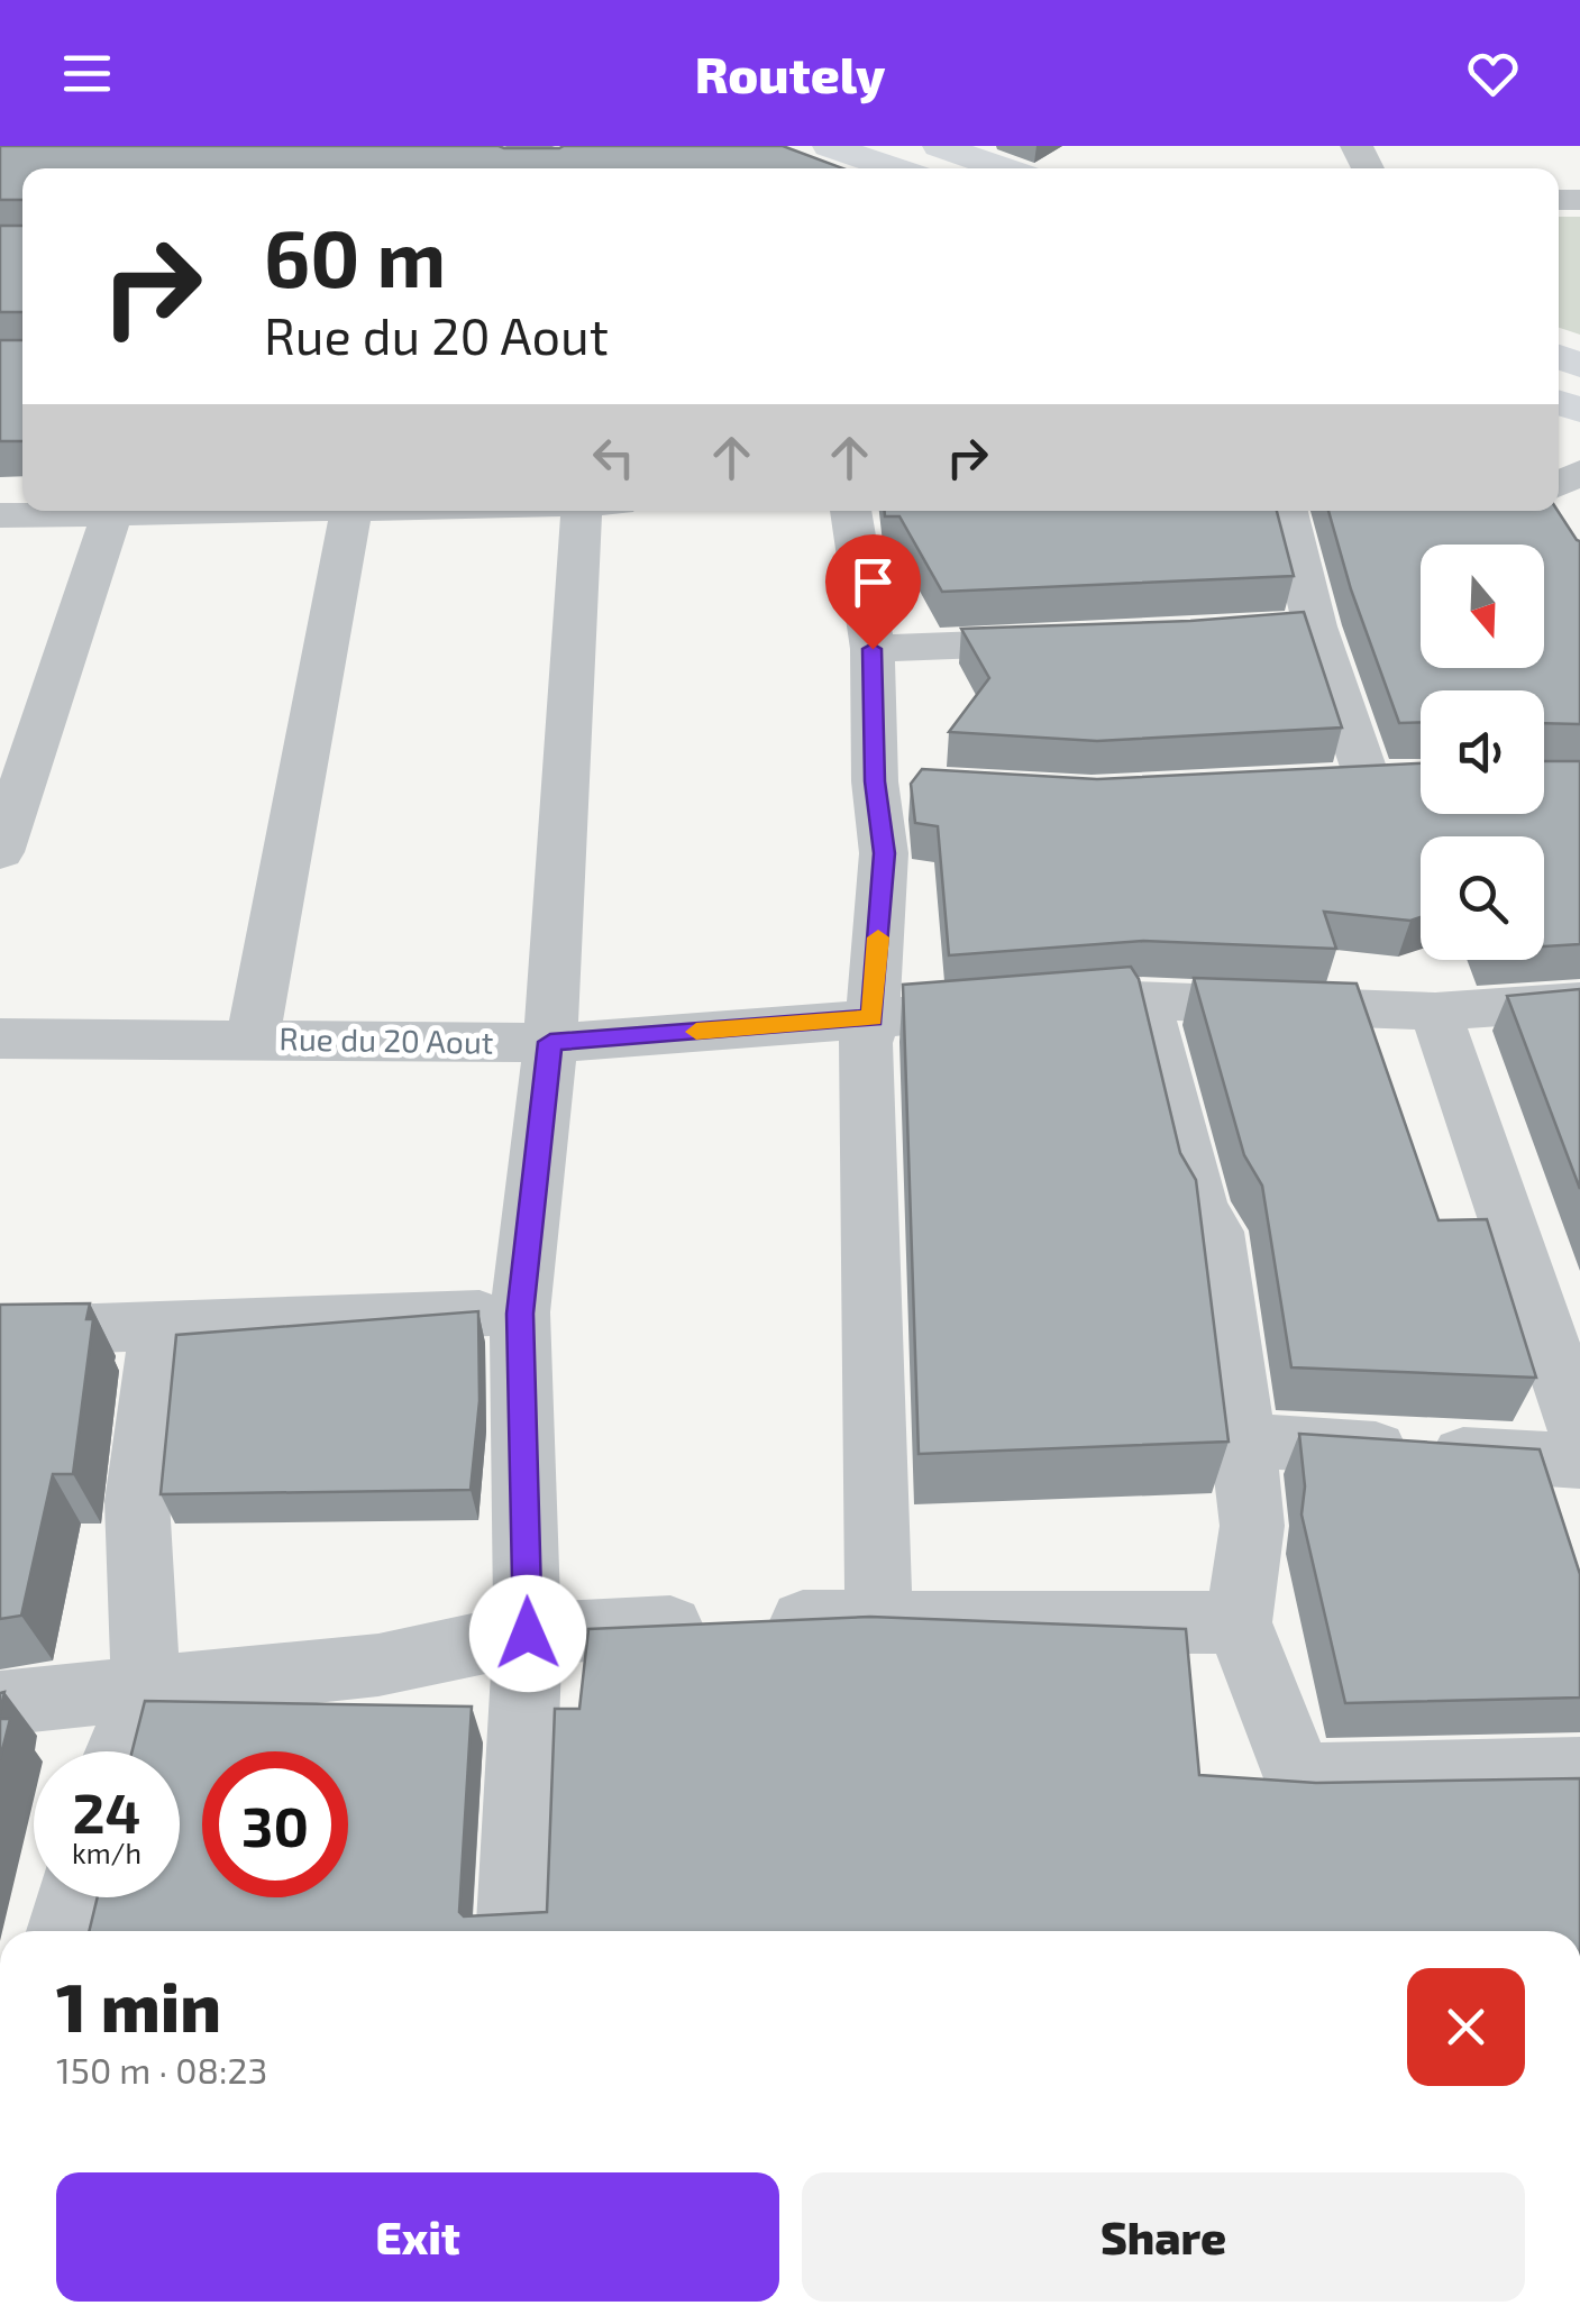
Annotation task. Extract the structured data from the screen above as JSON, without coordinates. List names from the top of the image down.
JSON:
{
  "streets": {
    "street": ["Rue du 20 Aout"]
  },
  "north": "bottom",
  "page": {
    "header": "Routely",
    "turn": ["60 m", "Rue du 20 Aout"],
    "speed": "24 km/h",
    "limit": "30",
    "heading": ["1 min", "150 m · 08:23"],
    "buttons": ["Exit", "Share"]
  }
}
